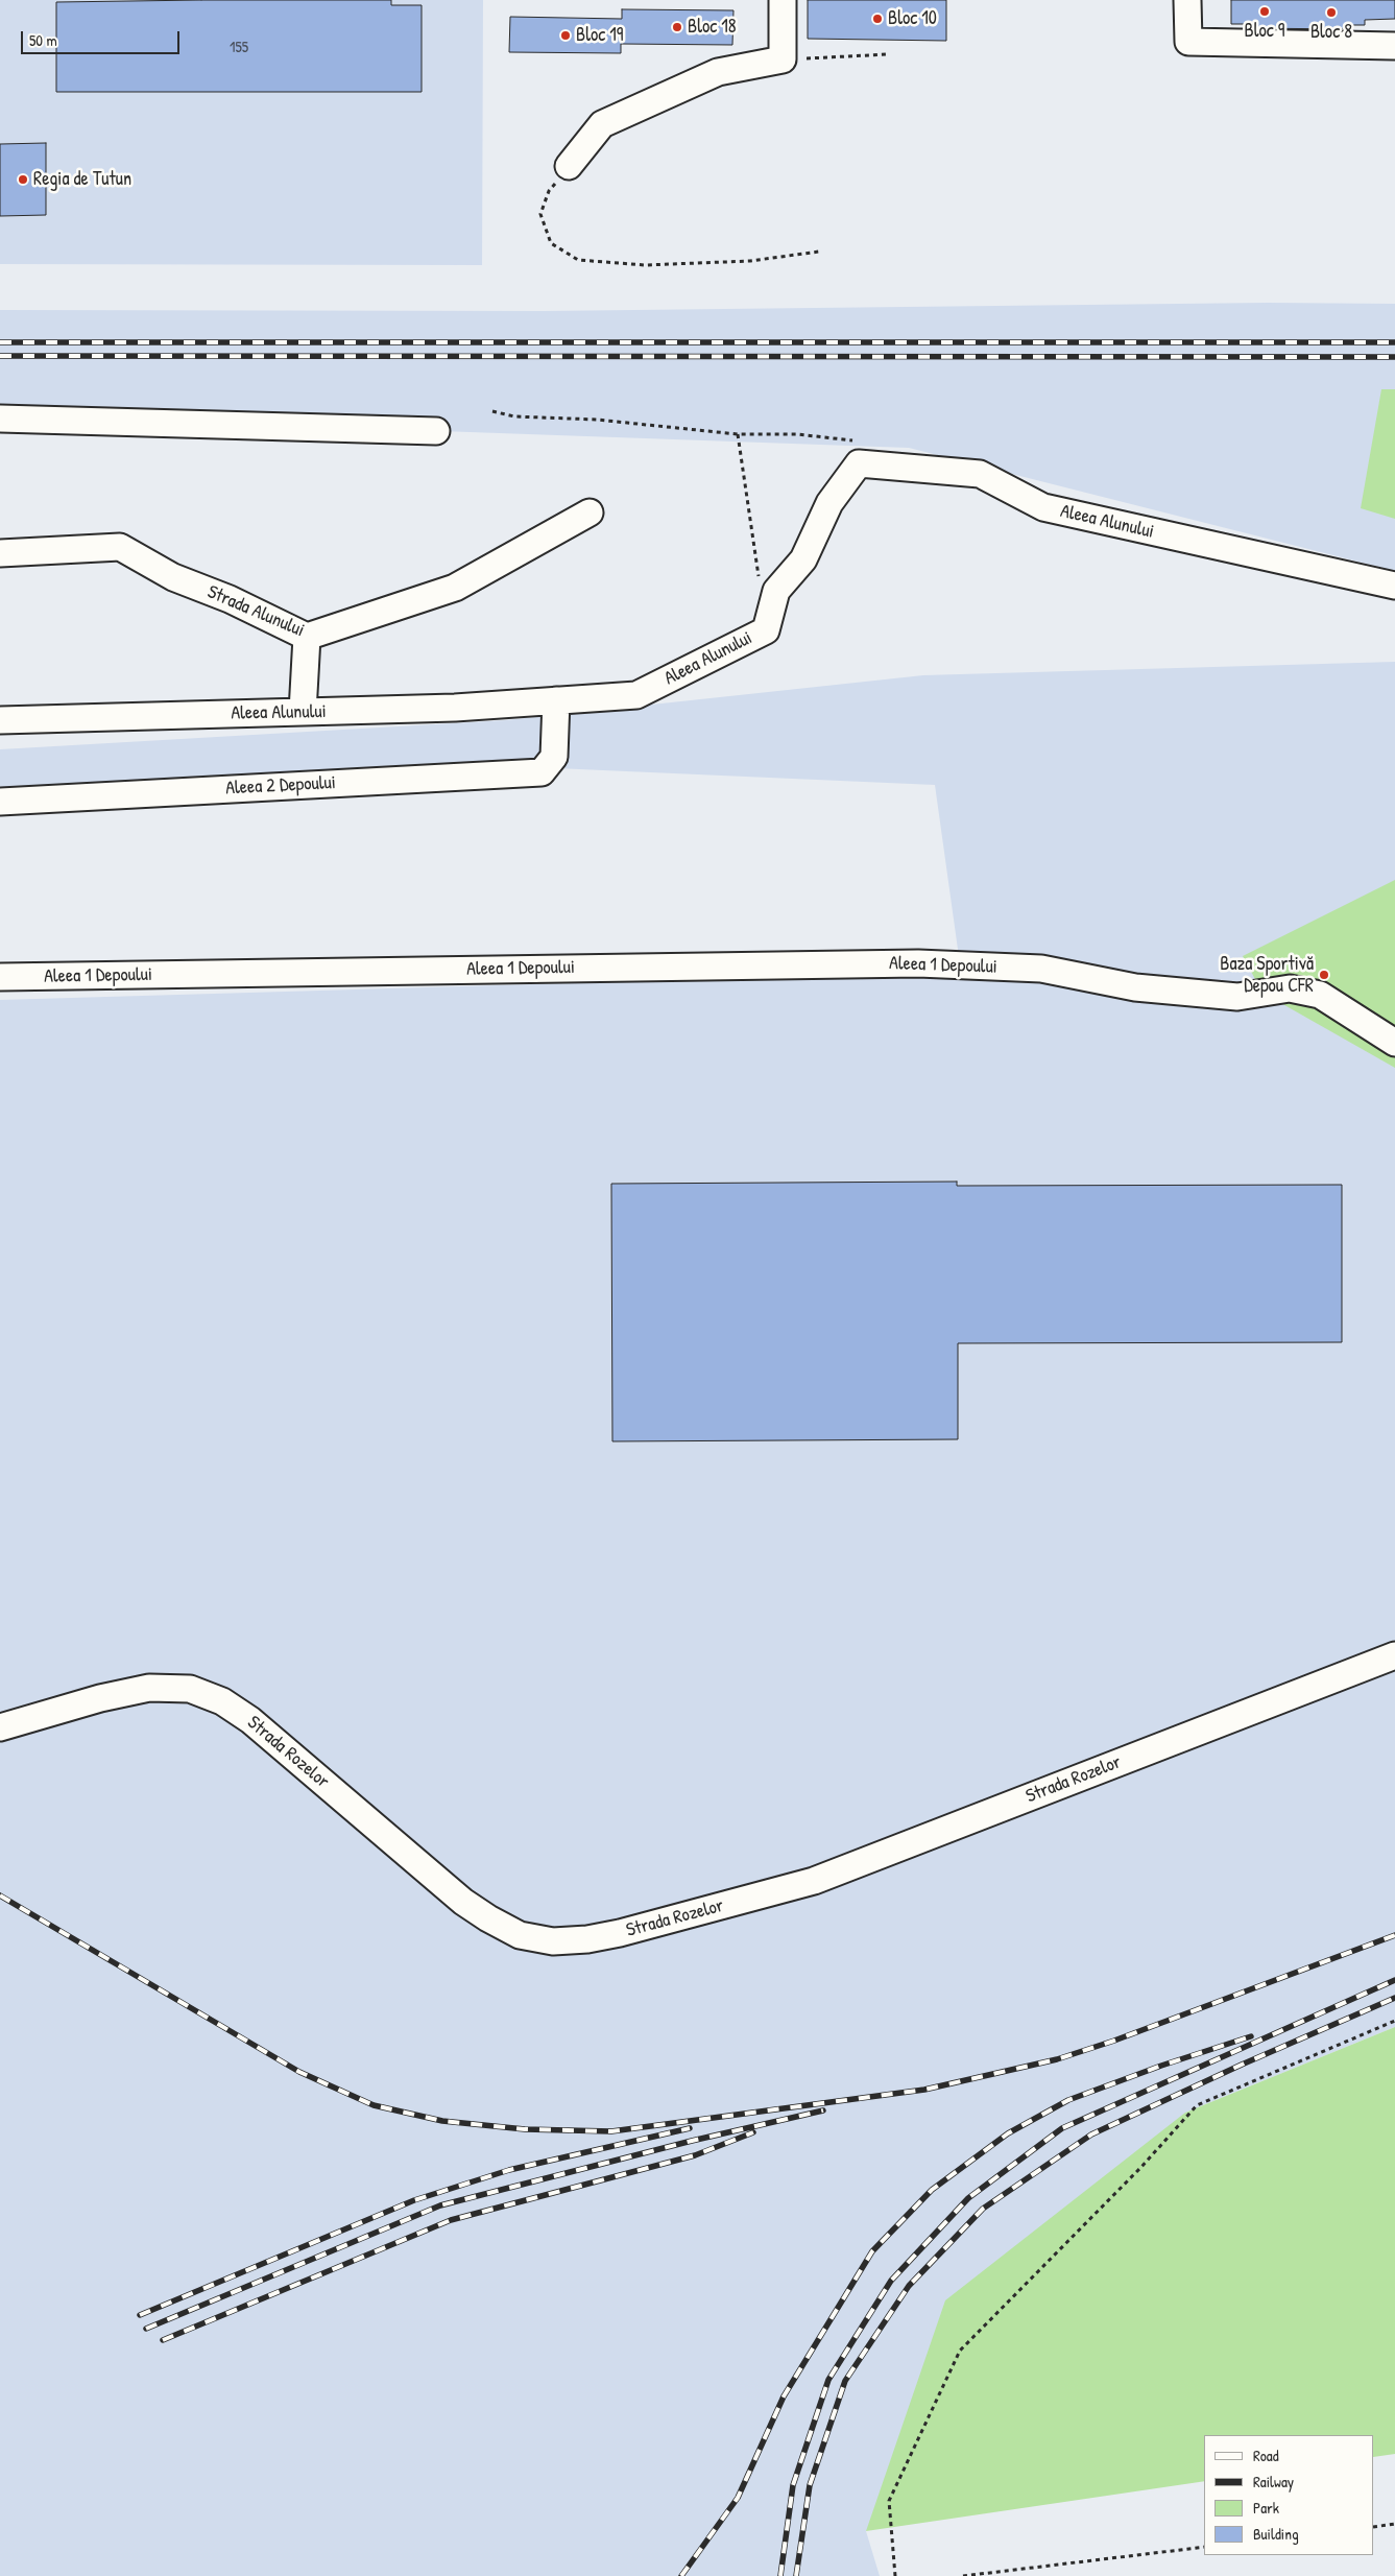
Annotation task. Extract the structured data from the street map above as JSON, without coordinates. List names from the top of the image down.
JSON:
{
  "streets": {
    "street": [
      "Aleea Alunului",
      "Strada Alunului",
      "Aleea 2 Depoului",
      "Aleea 1 Depoului",
      "Strada Rozelor"
    ]
  },
  "crossings": [
    ["Aleea Alunului", "Aleea 2 Depoului"]
  ],
  "places": [
    "Bloc 9",
    "Bloc 8",
    "Bloc 10",
    "Bloc 18",
    "Bloc 19",
    "Regia de Tutun",
    "Baza Sportivă Depou CFR"
  ],
  "house_numbers": ["155"],
  "legend": [
    "Road",
    "Railway",
    "Park",
    "Building"
  ],
  "scale_bar": "50 m"
}
